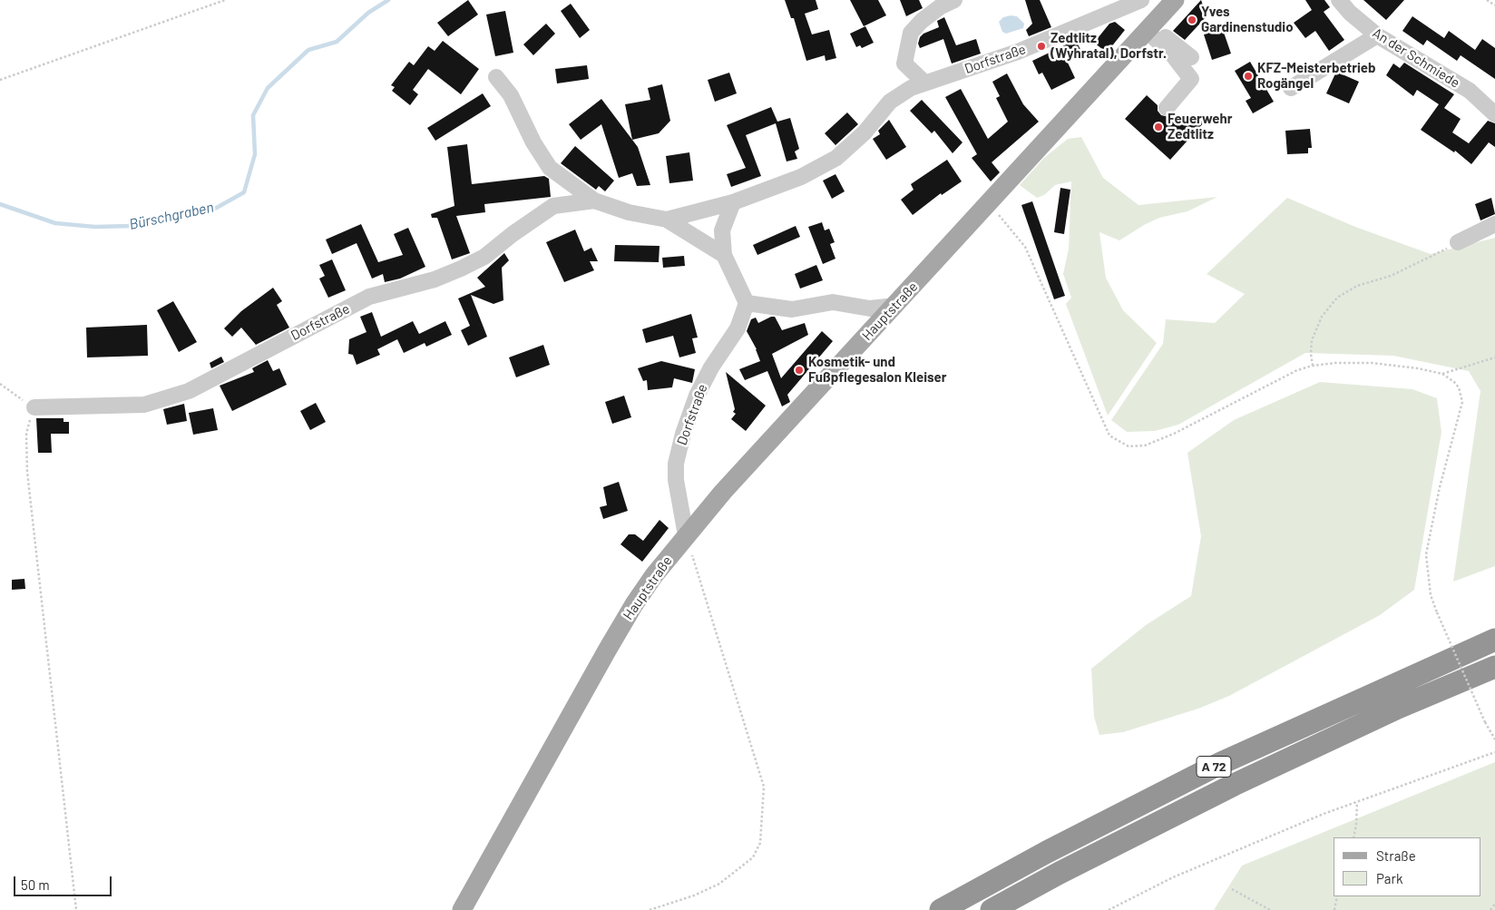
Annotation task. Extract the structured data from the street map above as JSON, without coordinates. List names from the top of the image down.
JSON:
{
  "streets": {
    "highway": ["A 72"],
    "main road": ["Hauptstraße"],
    "street": ["An der Schmiede", "Dorfstraße"]
  },
  "crossings": [
    ["Dorfstraße", "Hauptstraße"]
  ],
  "water": ["Bürschgraben"],
  "places": [
    "Yves Gardinenstudio",
    "Zedtlitz (Wyhratal), Dorfstr.",
    "KFZ-Meisterbetrieb Rogängel",
    "Feuerwehr Zedtlitz",
    "Kosmetik- und Fußpflegesalon Kleiser"
  ],
  "legend": ["Straße", "Park"],
  "scale_bar": "50 m"
}
